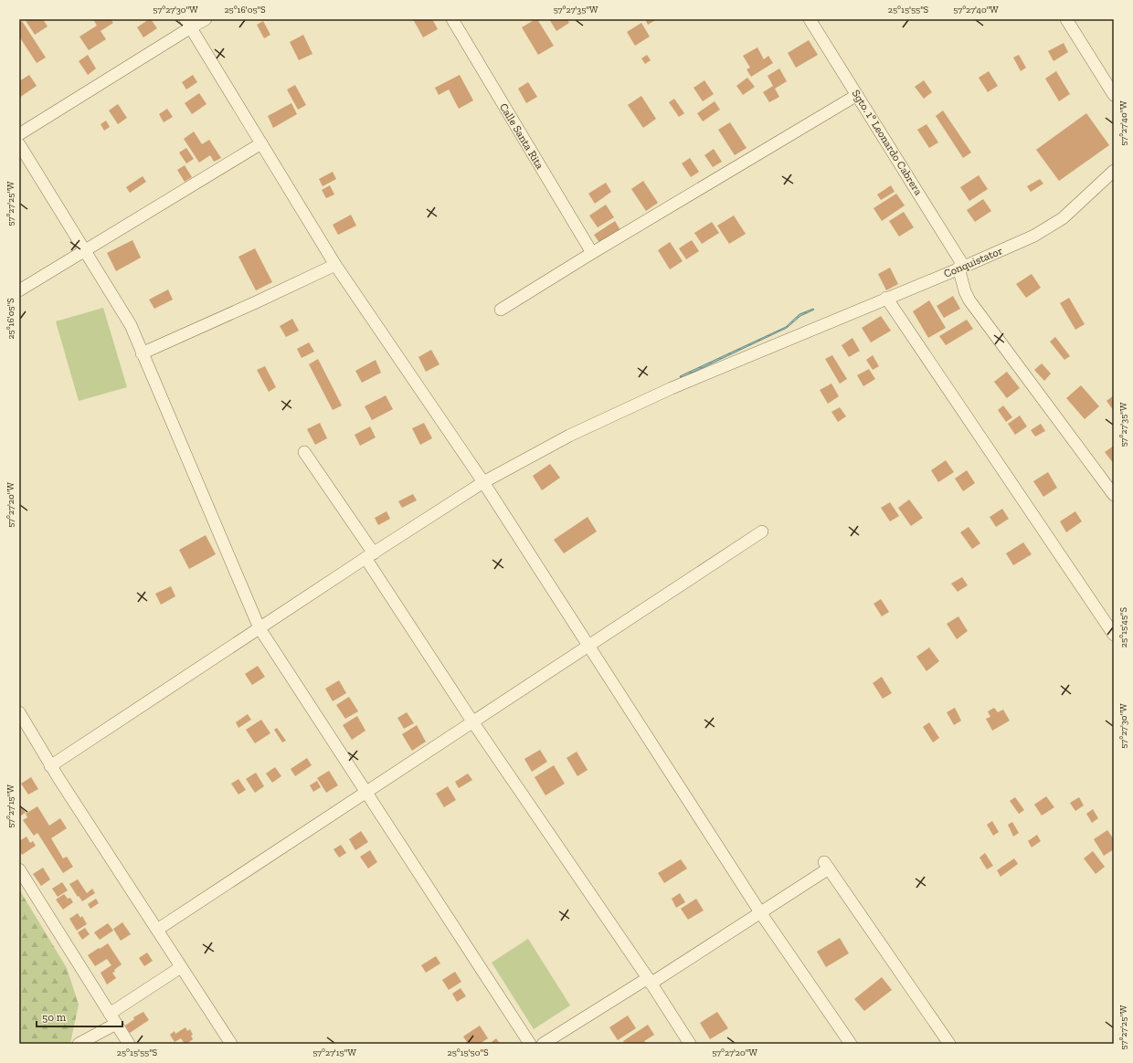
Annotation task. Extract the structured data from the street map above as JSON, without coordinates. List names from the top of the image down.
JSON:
{
  "streets": {
    "street": ["Calle Santa Rita", "Sgto. 1º Leonardo Cabrera", "Conquistator"]
  },
  "crossings": [
    ["Sgto. 1º Leonardo Cabrera", "Conquistator"]
  ],
  "scale_bar": "50 m",
  "coordinates": [
    "57°27'30\"W",
    "25°16'05\"S",
    "57°27'35\"W",
    "25°15'55\"S",
    "57°27'40\"W",
    "57°27'25\"W",
    "57°27'20\"W",
    "25°15'45\"S",
    "57°27'15\"W",
    "25°15'50\"S"
  ]
}
